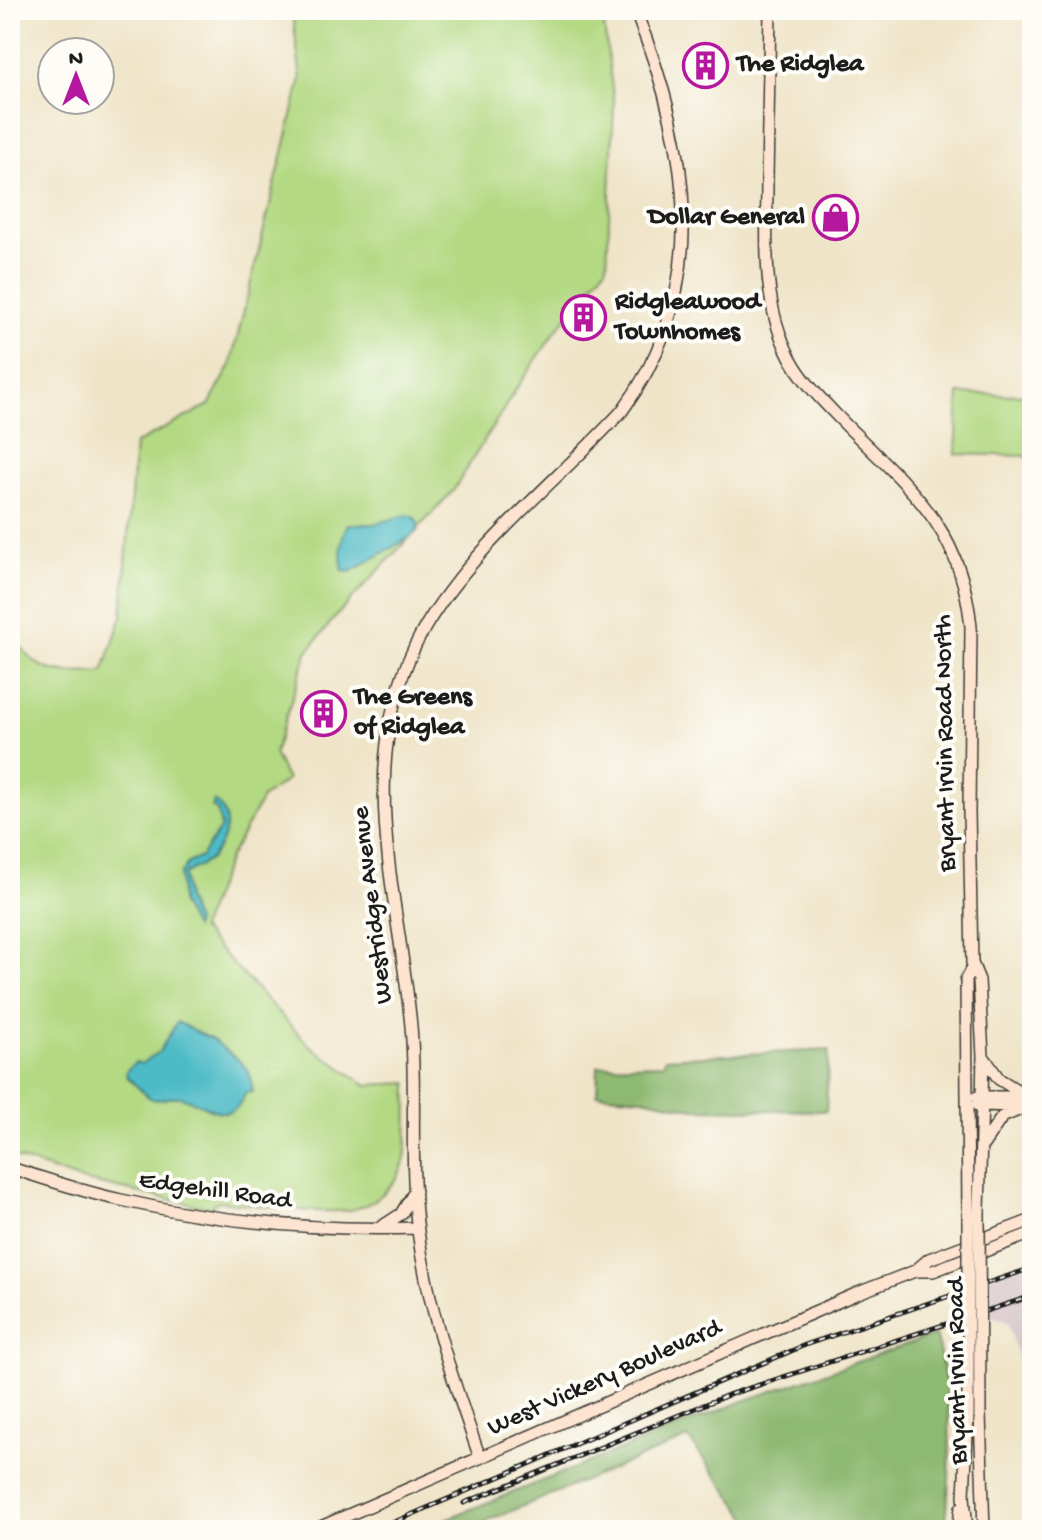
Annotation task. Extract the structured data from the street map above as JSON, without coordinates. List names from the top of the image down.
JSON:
{
  "streets": {
    "main road": [
      "Bryant Irvin Road North",
      "Westridge Avenue",
      "Edgehill Road",
      "Bryant Irvin Road",
      "West Vickery Boulevard"
    ]
  },
  "crossings": [
    ["Bryant Irvin Road North", "Bryant Irvin Road"],
    ["Westridge Avenue", "Edgehill Road"],
    ["Westridge Avenue", "West Vickery Boulevard"]
  ],
  "places": {
    "building": ["The Ridglea", "Ridgleawood Townhomes", "The Greens of Ridglea"],
    "shop": ["Dollar General"]
  },
  "north": "top"
}
